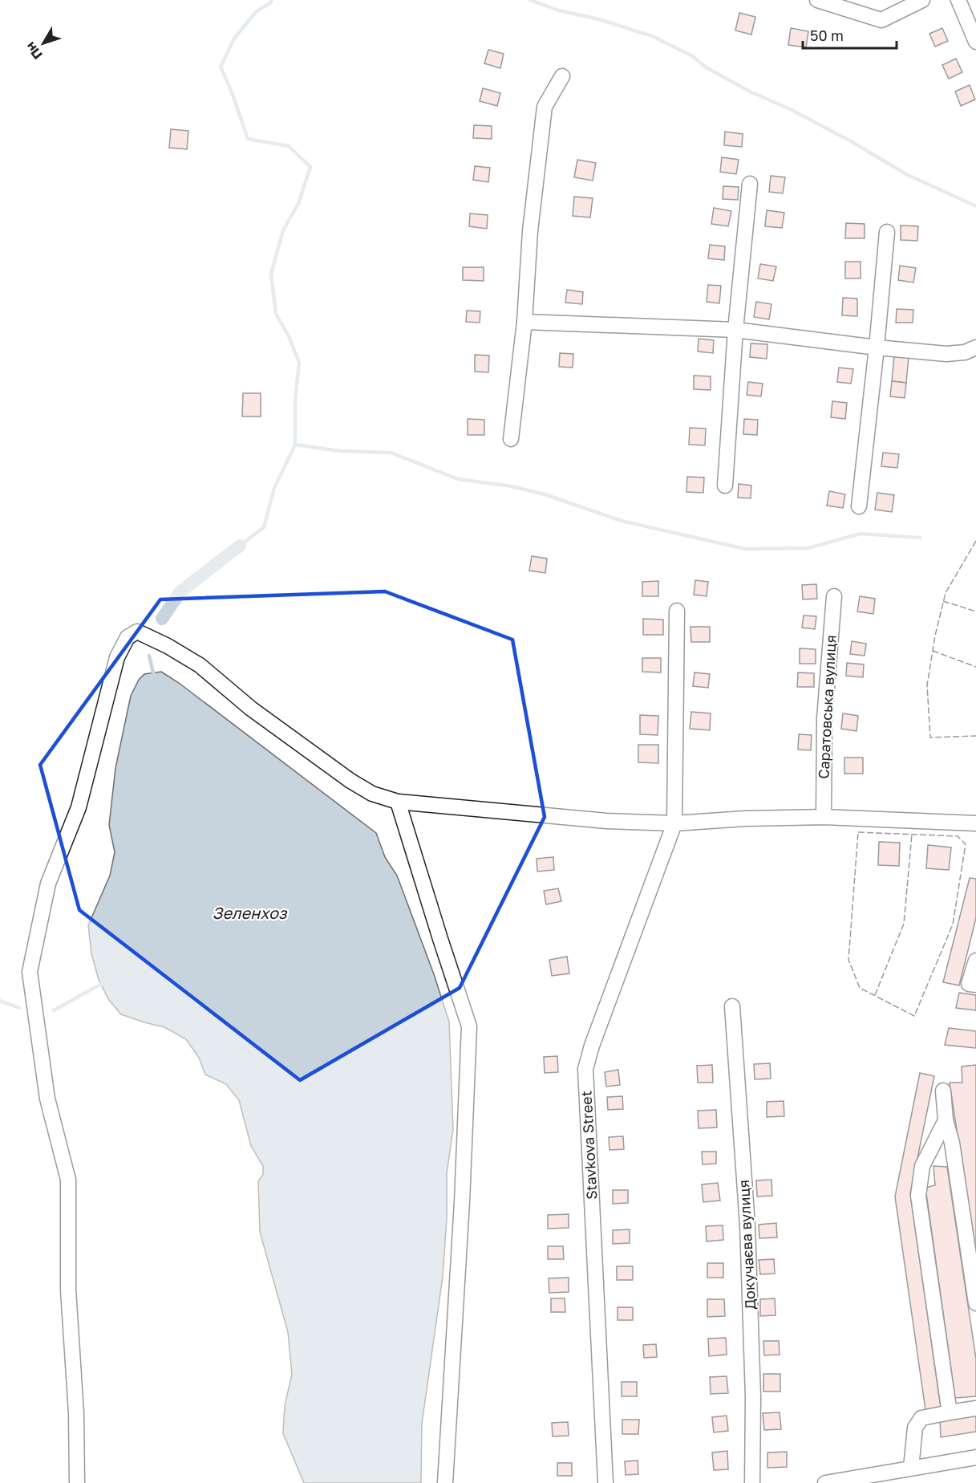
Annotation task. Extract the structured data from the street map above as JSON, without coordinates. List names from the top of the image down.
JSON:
{
  "streets": {
    "street": ["Саратовська вулиця", "Stavkova Street", "Докучаєва вулиця"]
  },
  "water": ["Зеленхоз"],
  "scale_bar": "50 m",
  "north": "bottom left"
}
